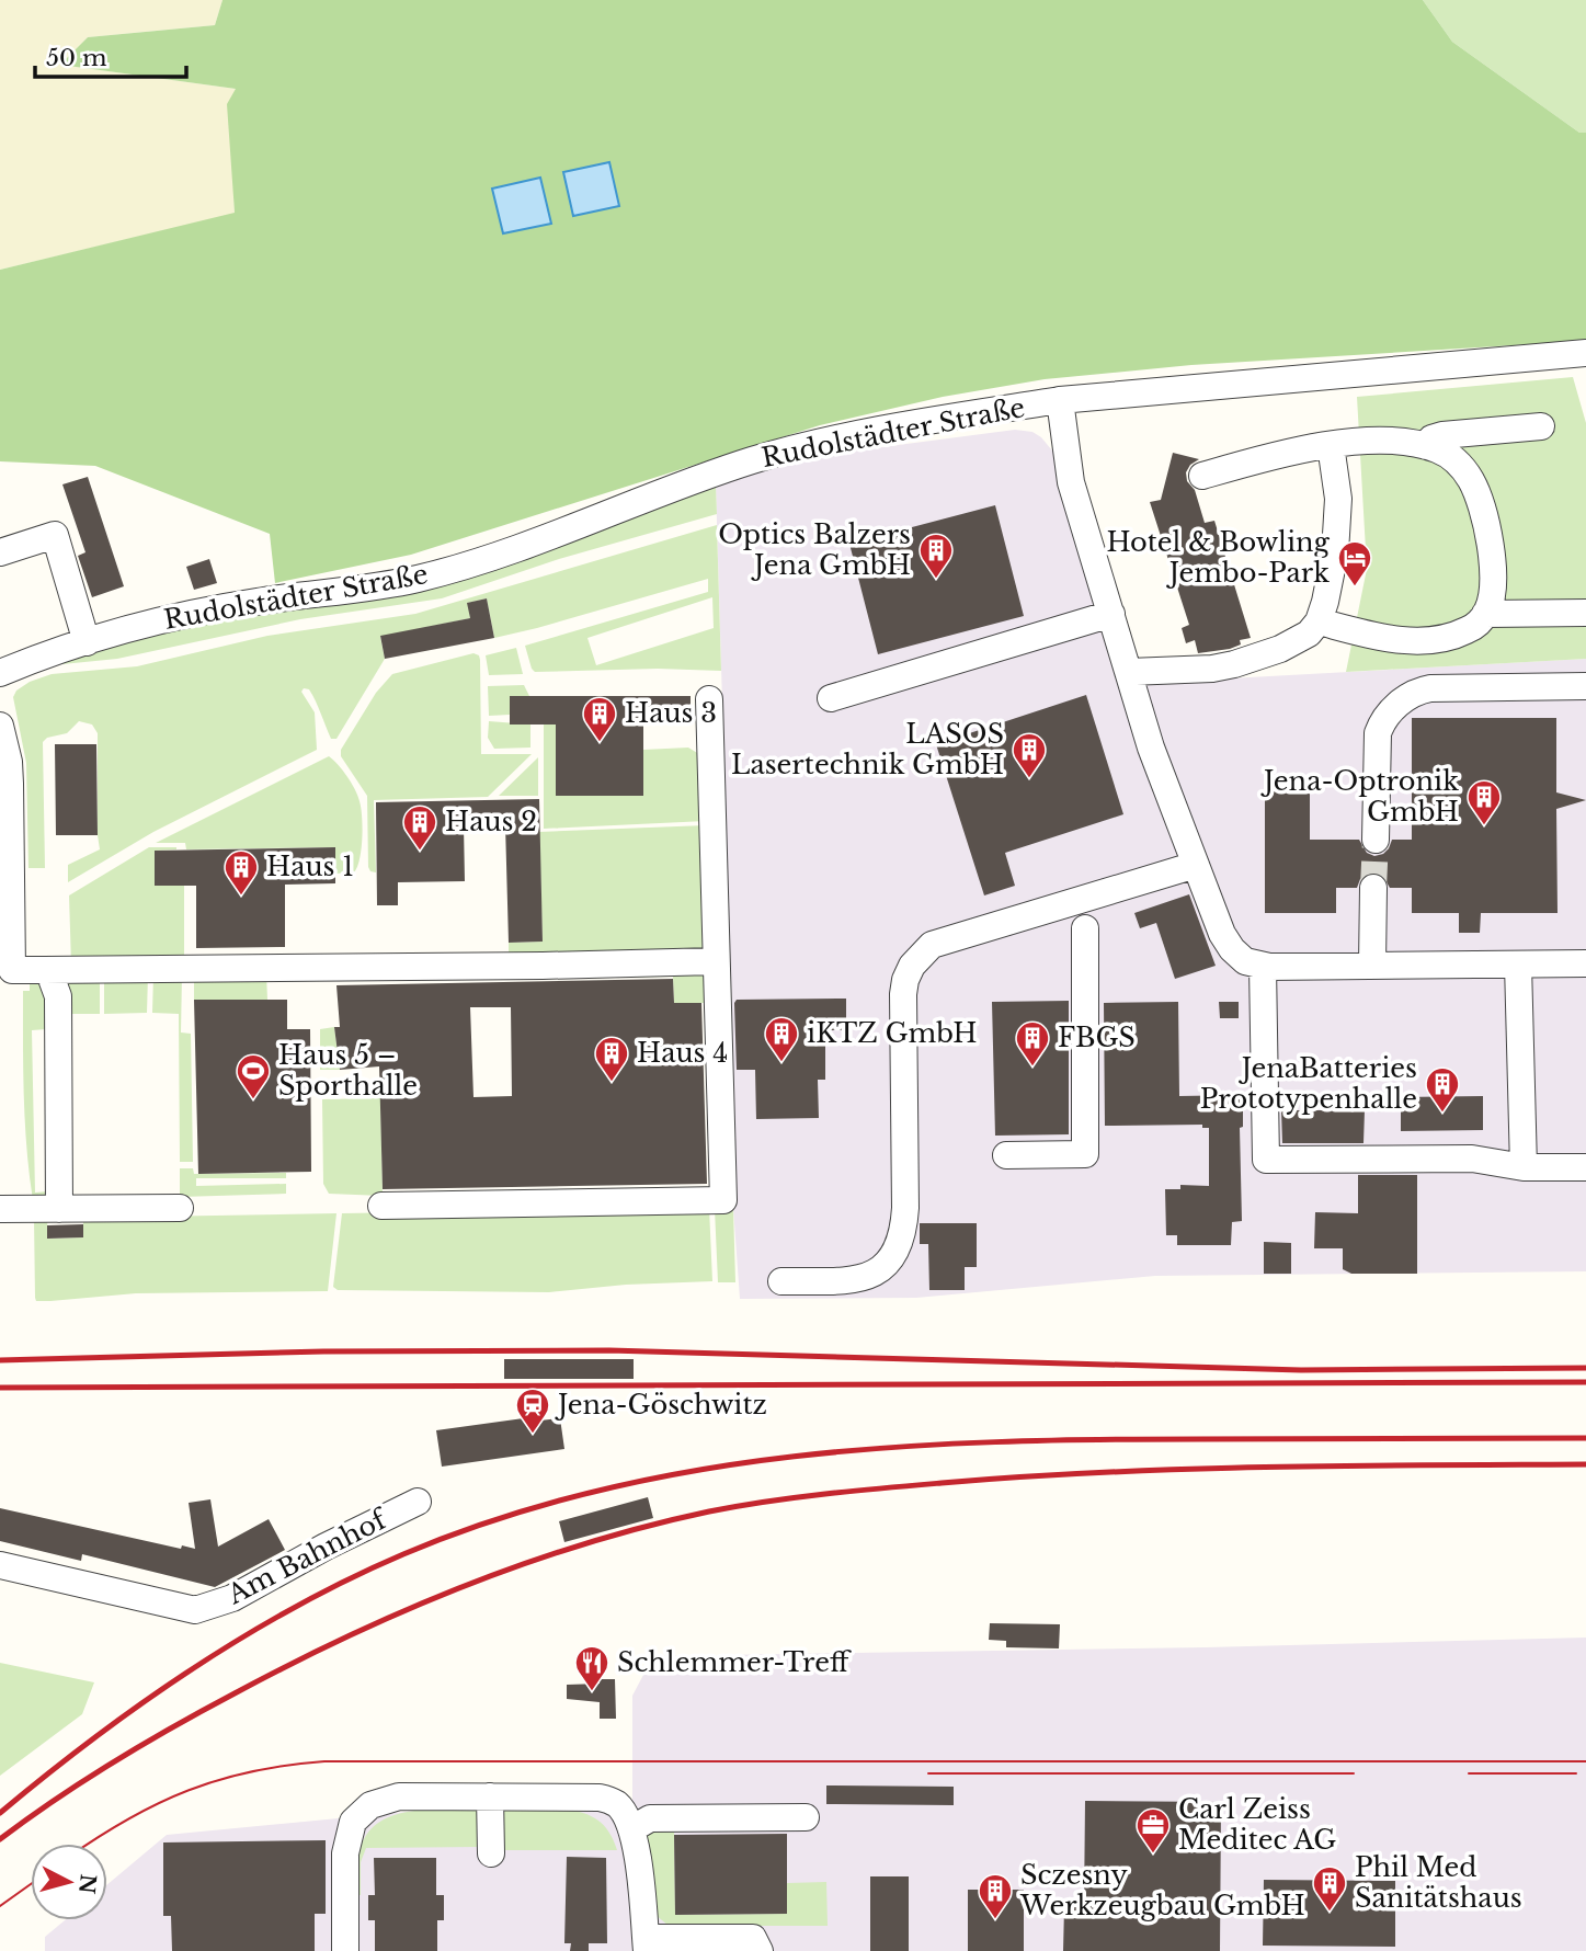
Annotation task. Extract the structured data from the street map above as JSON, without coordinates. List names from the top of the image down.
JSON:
{
  "streets": {
    "street": ["Rudolstädter Straße", "Am Bahnhof"]
  },
  "places": {
    "building": [
      "Optics Balzers Jena GmbH",
      "Haus 3",
      "LASOS Lasertechnik GmbH",
      "Jena-Optronik GmbH",
      "Haus 2",
      "Haus 1",
      "iKTZ GmbH",
      "FBGS",
      "Haus 4",
      "JenaBatteries Prototypenhalle",
      "Phil Med Sanitätshaus",
      "Sczesny Werkzeugbau GmbH"
    ],
    "hotel": ["Hotel & Bowling Jembo-Park"],
    "sports": ["Haus 5 – Sporthalle"],
    "station": ["Jena-Göschwitz"],
    "restaurant": ["Schlemmer-Treff"],
    "office": ["Carl Zeiss Meditec AG"]
  },
  "scale_bar": "50 m",
  "north": "right"
}
